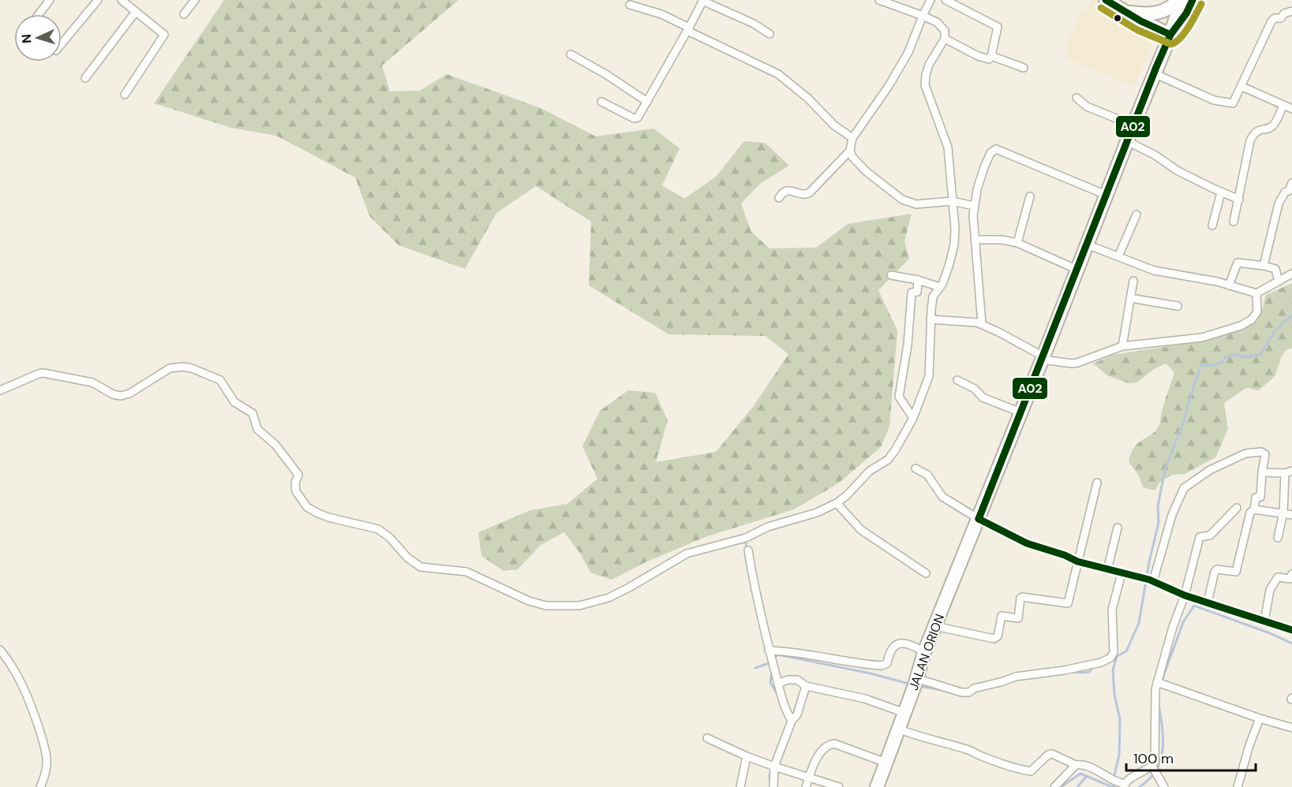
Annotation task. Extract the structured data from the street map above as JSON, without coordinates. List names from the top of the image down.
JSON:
{
  "streets": {
    "highway": ["JALAN ORION"]
  },
  "lines": ["transit line A02"],
  "scale_bar": "100 m",
  "north": "left"
}
